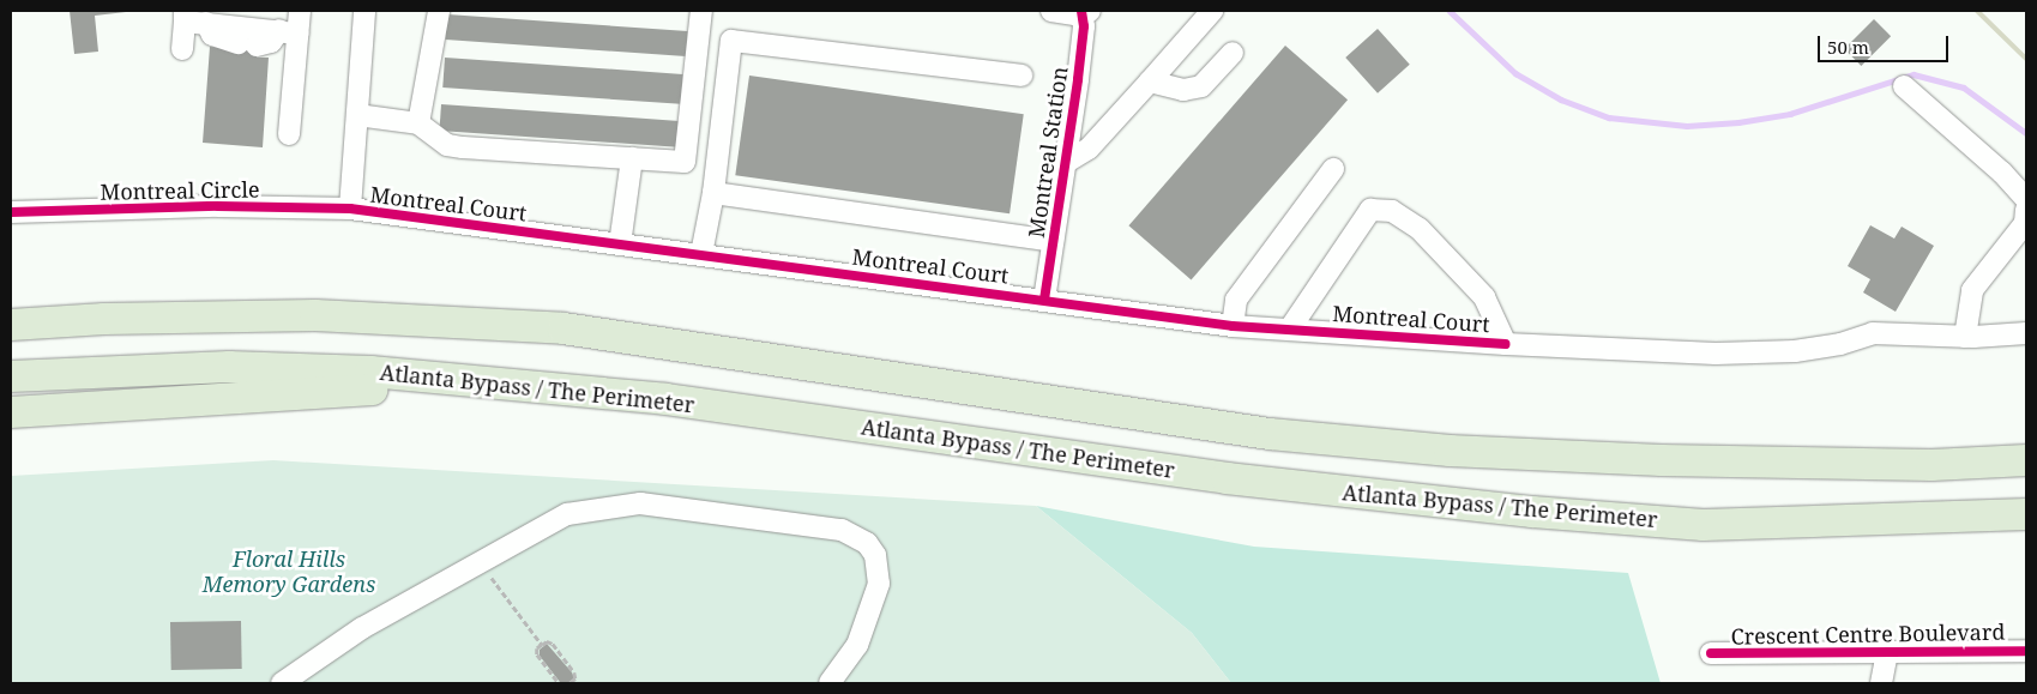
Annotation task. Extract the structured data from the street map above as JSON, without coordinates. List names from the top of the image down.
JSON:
{
  "streets": {
    "highway": ["Atlanta Bypass / The Perimeter"],
    "street": [
      "Montreal Station",
      "Montreal Circle",
      "Montreal Court",
      "Crescent Centre Boulevard"
    ]
  },
  "crossings": [
    ["Montreal Station", "Montreal Court"],
    ["Montreal Circle", "Montreal Court"]
  ],
  "parks": ["Floral Hills Memory Gardens"],
  "scale_bar": "50 m"
}
